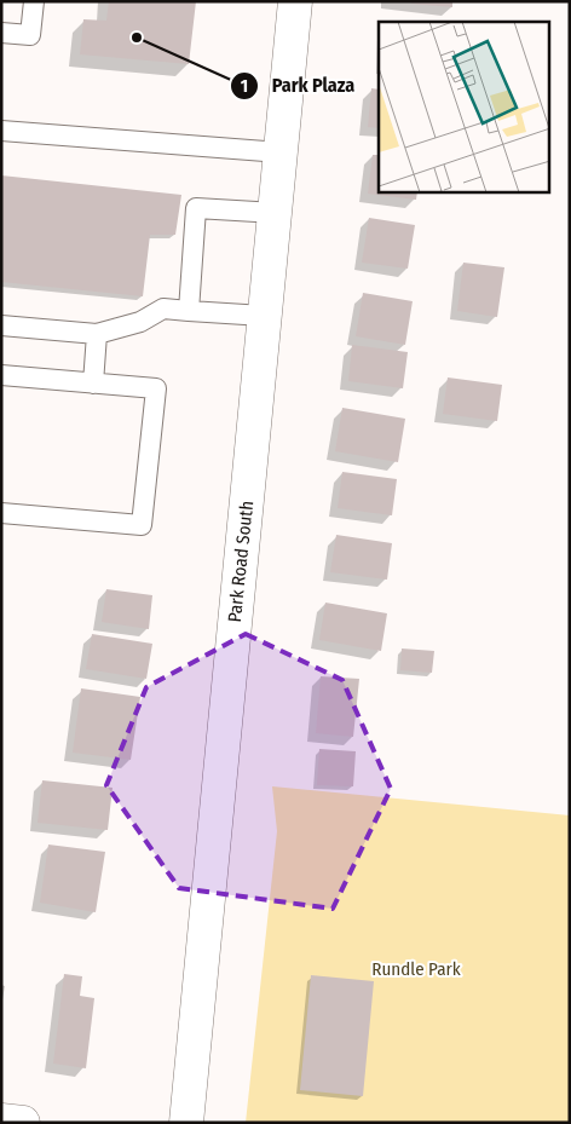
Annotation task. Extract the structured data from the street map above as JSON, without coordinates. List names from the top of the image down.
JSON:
{
  "streets": {
    "main road": ["Park Road South"]
  },
  "parks": ["Rundle Park"],
  "places": ["Park Plaza"]
}
